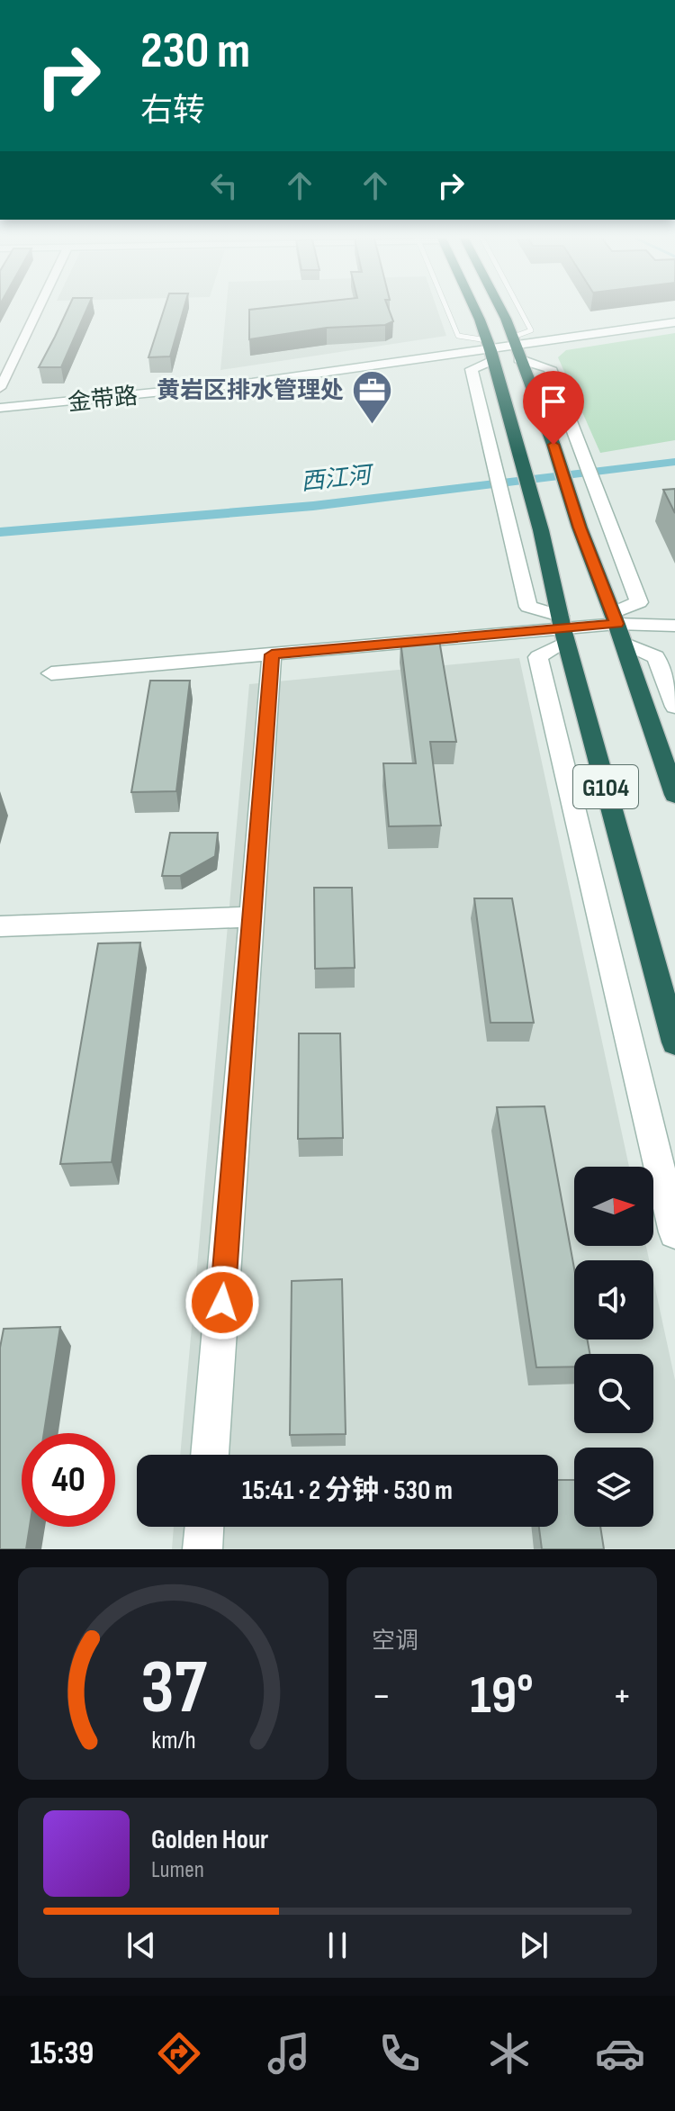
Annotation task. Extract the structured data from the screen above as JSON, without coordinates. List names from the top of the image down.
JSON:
{
  "streets": {
    "highway": ["G104"],
    "street": ["金带路"]
  },
  "crossings": [
    ["金带路", "G104"]
  ],
  "water": ["西江河"],
  "places": {
    "office": ["黄岩区排水管理处"]
  },
  "north": "right",
  "page": {
    "turn": ["230 m", "右转"],
    "limit": "40",
    "trip": "15:41 · 2 分钟 · 530 m",
    "tile": "空调",
    "heat": ["−", "19°", "+"],
    "song": ["Golden Hour", "Lumen"],
    "tabs": "15:39",
    "gauge": ["37", "km/h"]
  }
}
